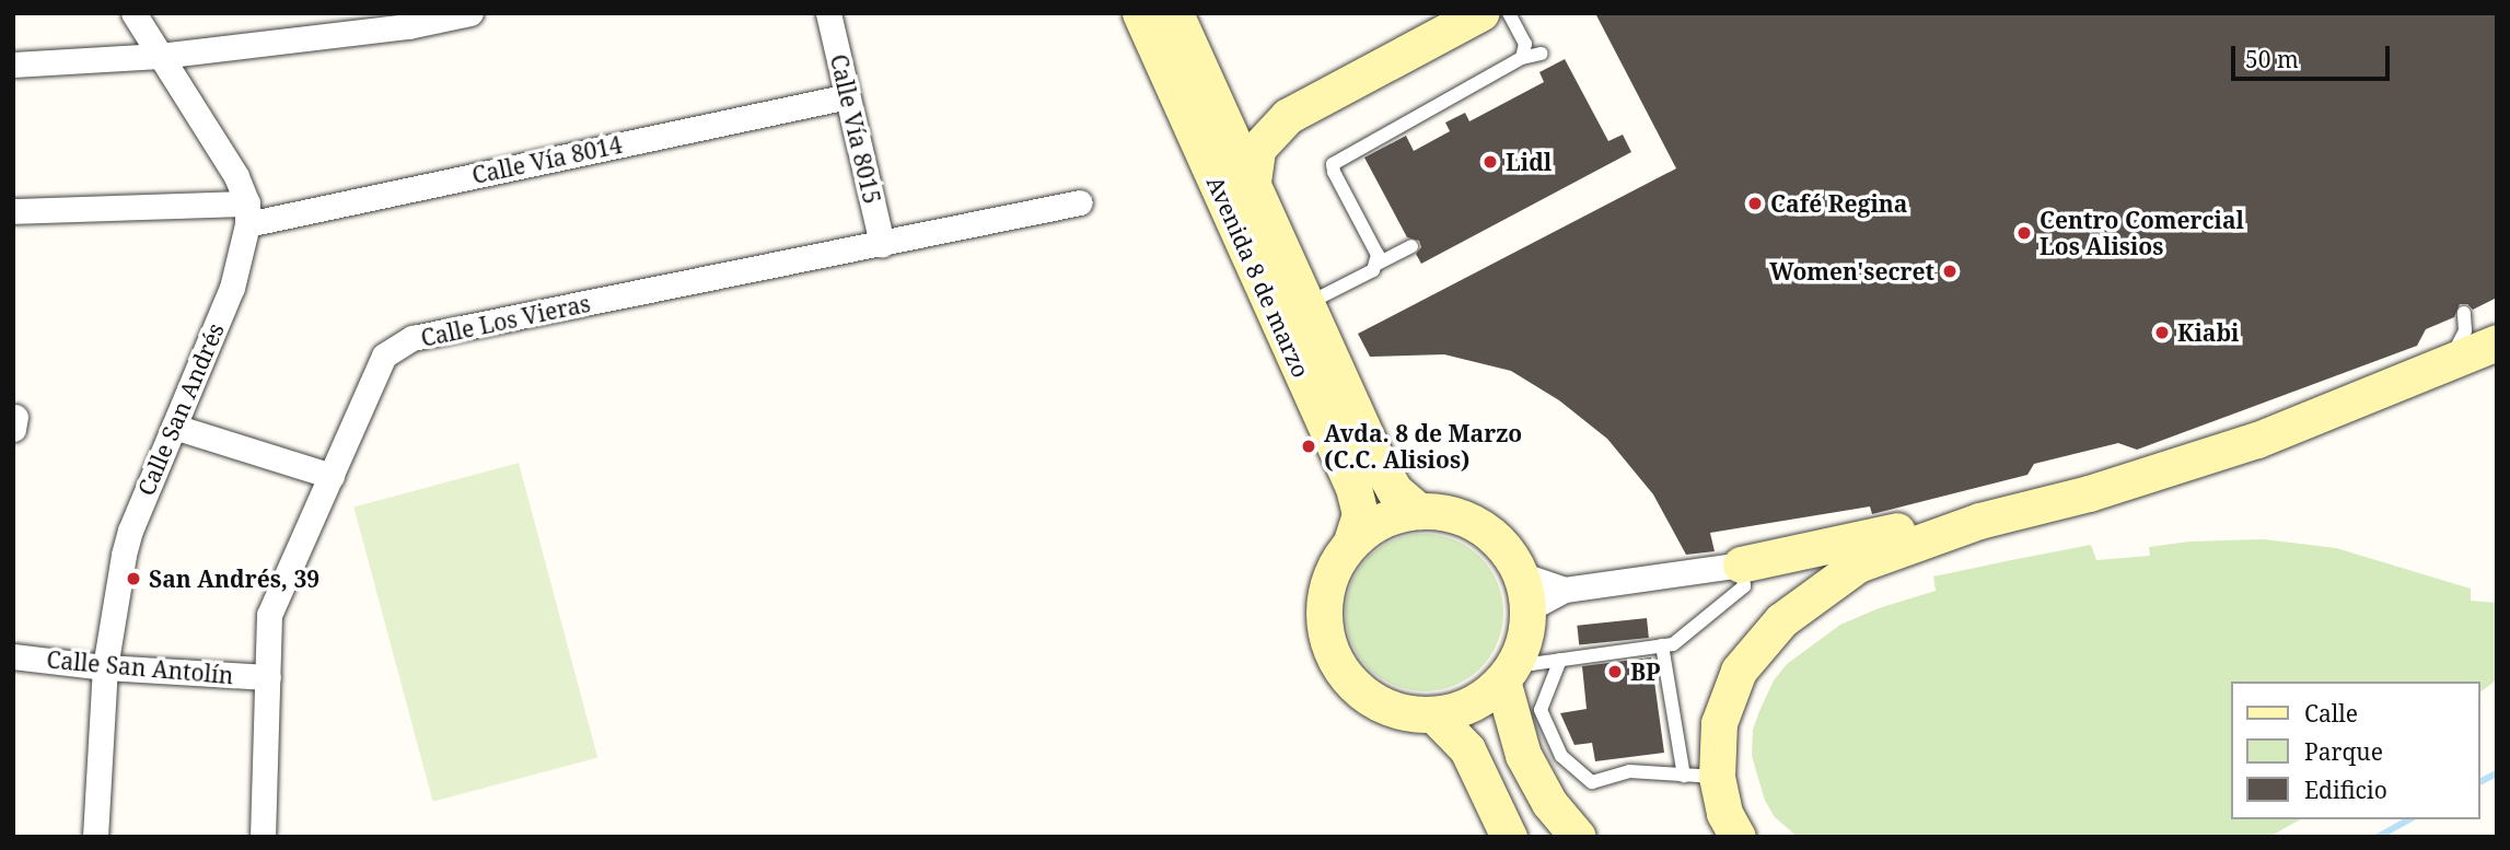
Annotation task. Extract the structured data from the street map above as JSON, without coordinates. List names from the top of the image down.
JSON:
{
  "streets": {
    "street": [
      "Calle Vía 8015",
      "Calle Vía 8014",
      "Avenida 8 de marzo",
      "Calle Los Vieras",
      "Calle San Andrés",
      "Calle San Antolín"
    ]
  },
  "crossings": [
    ["Calle Vía 8015", "Calle Vía 8014"],
    ["Calle Vía 8015", "Calle Los Vieras"],
    ["Calle Vía 8014", "Calle San Andrés"],
    ["Calle Los Vieras", "Calle San Antolín"],
    ["Calle San Andrés", "Calle San Antolín"]
  ],
  "places": [
    "Lidl",
    "Café Regina",
    "Centro Comercial Los Alisios",
    "Women'secret",
    "Kiabi",
    "Avda. 8 de Marzo (C.C. Alisios)",
    "San Andrés, 39",
    "BP"
  ],
  "legend": ["Calle", "Parque", "Edificio"],
  "scale_bar": "50 m"
}
